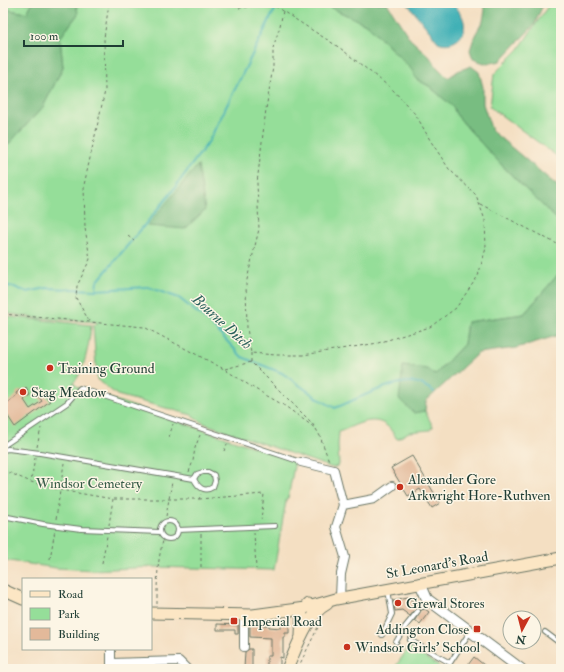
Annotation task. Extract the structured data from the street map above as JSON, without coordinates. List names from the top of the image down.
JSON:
{
  "streets": {
    "main road": ["St Leonard's Road"]
  },
  "water": ["Bourne Ditch"],
  "parks": ["Windsor Cemetery"],
  "places": {
    "other": [
      "Training Ground",
      "Stag Meadow",
      "Alexander Gore Arkwright Hore-Ruthven",
      "Grewal Stores",
      "Windsor Girls' School"
    ],
    "transit": ["Imperial Road", "Addington Close"]
  },
  "legend": ["Road", "Park", "Building"],
  "scale_bar": "100 m",
  "north": "bottom"
}
